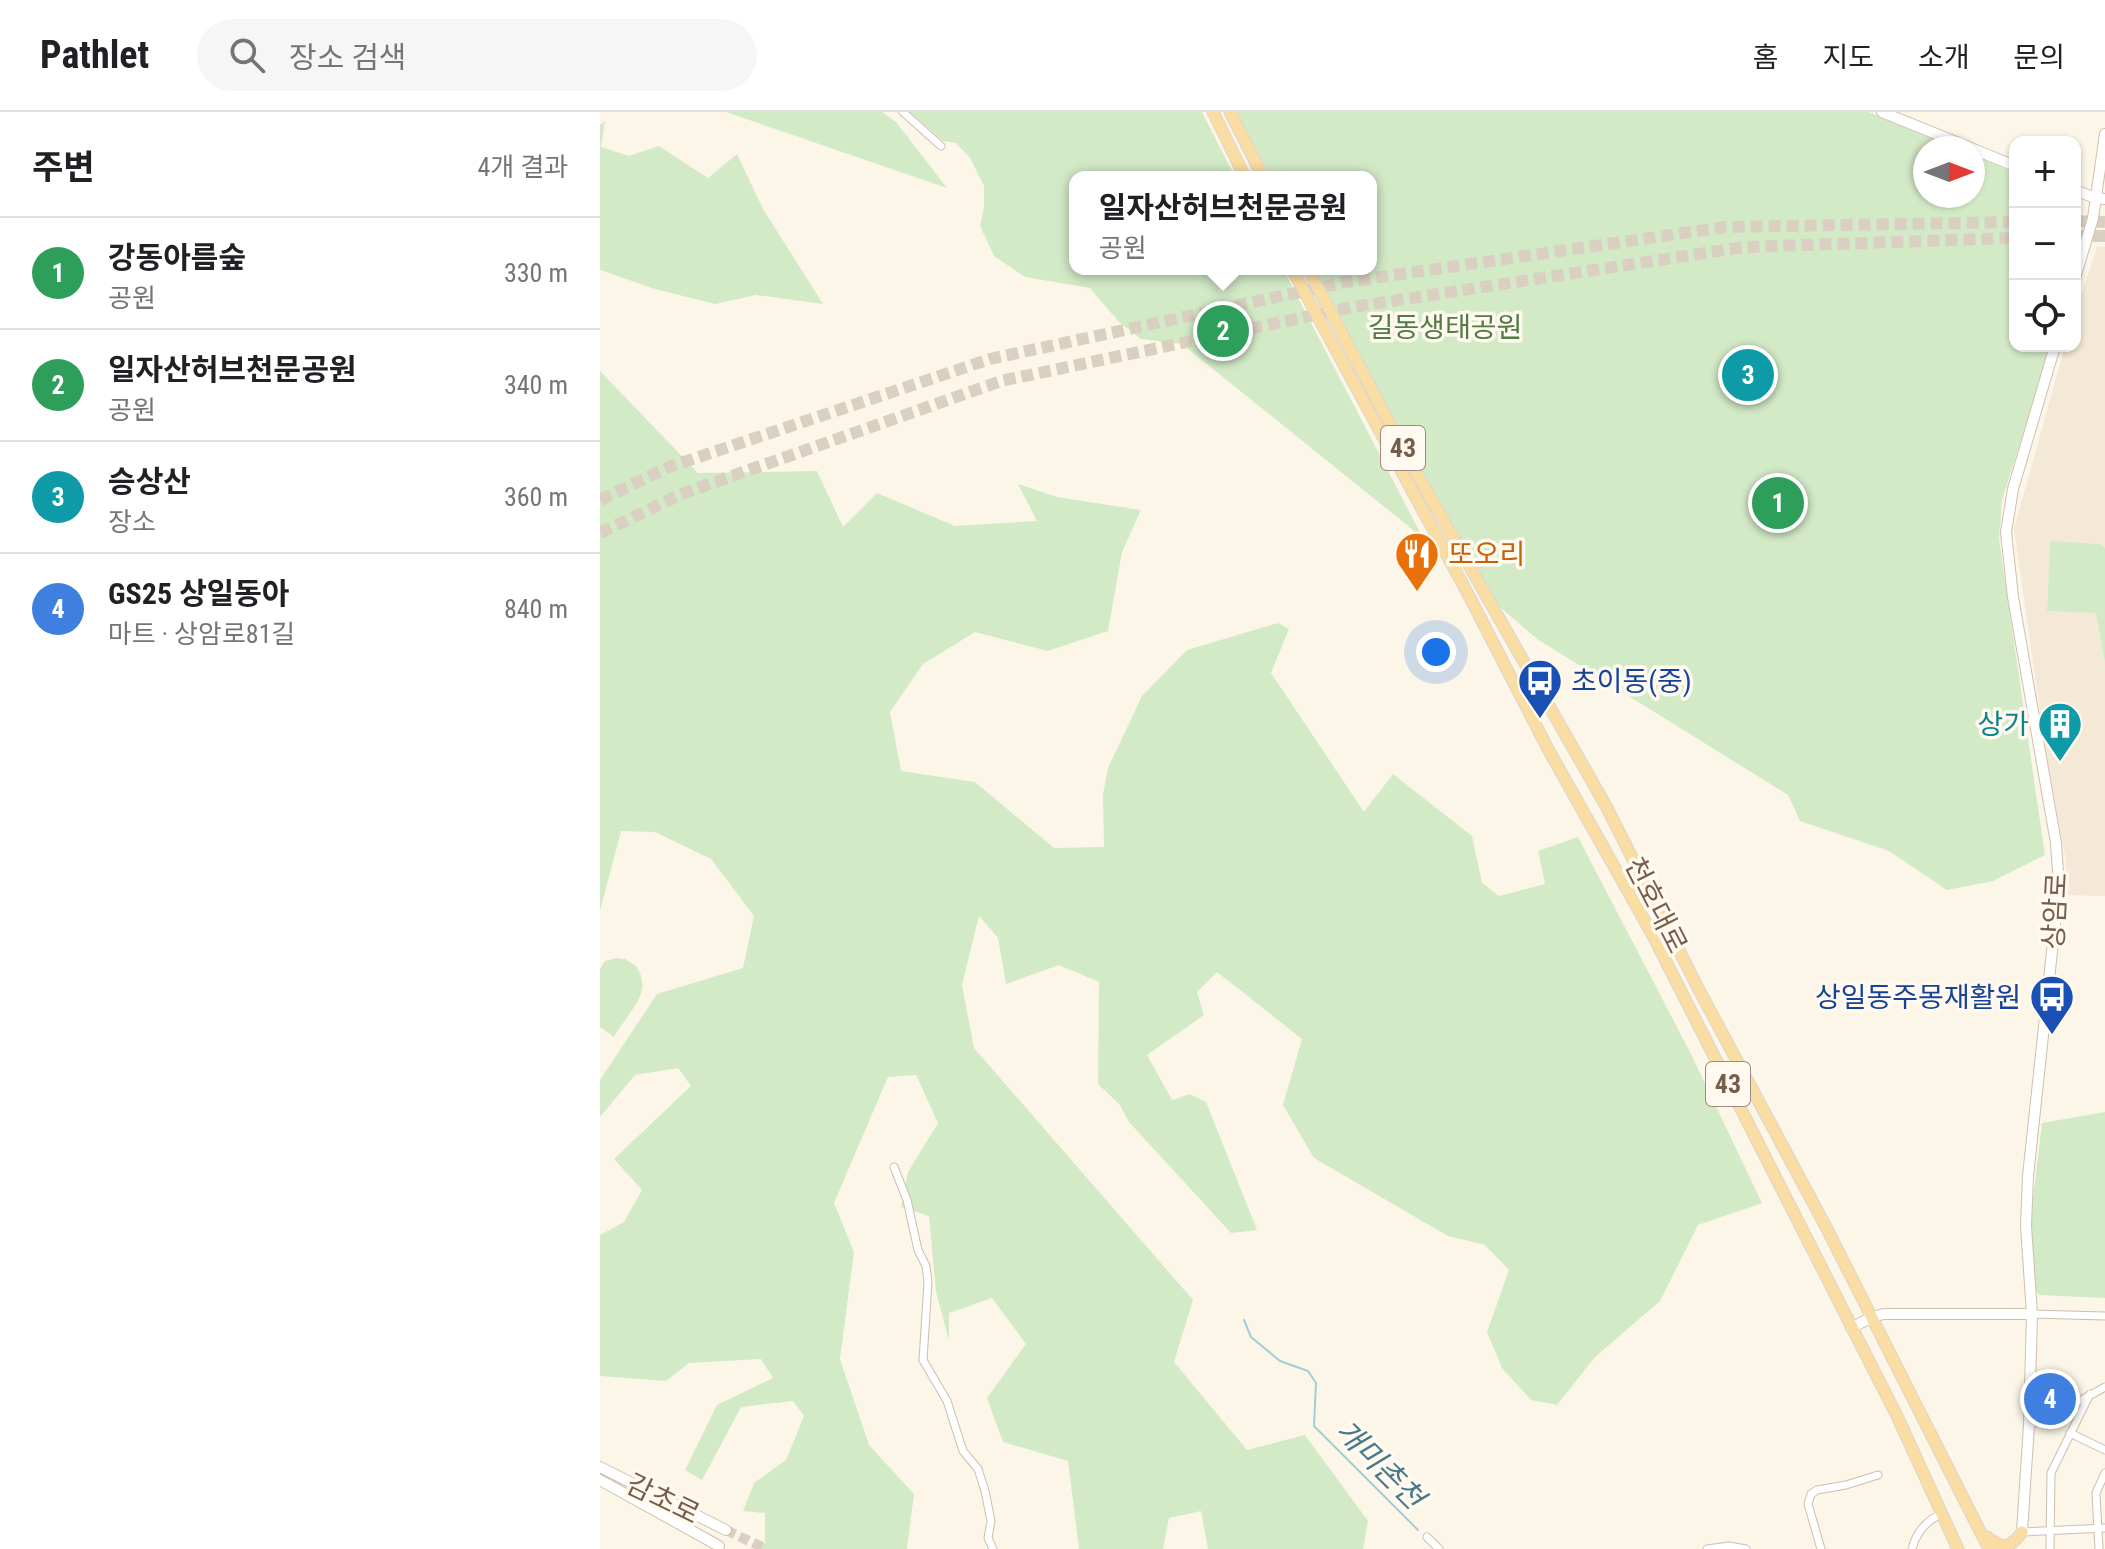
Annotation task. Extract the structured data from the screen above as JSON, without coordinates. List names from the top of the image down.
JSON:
{
  "streets": {
    "main road": [
      "43",
      "천호대로",
      "상암로",
      "감초로"
    ]
  },
  "water": ["개미촌천"],
  "parks": ["길동생태공원"],
  "places": {
    "restaurant": ["또오리"],
    "bus stop": ["초이동(중)", "상일동주몽재활원"],
    "building": ["상가"]
  },
  "north": "right",
  "page": {
    "header": "Pathlet",
    "search": "장소 검색",
    "nav": [
      "홈",
      "지도",
      "소개",
      "문의"
    ],
    "heading": ["주변", "4개 결과"],
    "map_buttons": ["+", "−"],
    "popup": ["일자산허브천문공원", "공원"],
    "list": [
      {
        "mark": "1",
        "name": "강동아름숲",
        "note": "공원",
        "value": "330 m"
      },
      {
        "mark": "2",
        "name": "일자산허브천문공원",
        "note": "공원",
        "value": "340 m"
      },
      {
        "mark": "3",
        "name": "승상산",
        "note": "장소",
        "value": "360 m"
      },
      {
        "mark": "4",
        "name": "GS25 상일동아",
        "note": "마트 · 상암로81길",
        "value": "840 m"
      }
    ],
    "pins": [
      "2",
      "3",
      "1",
      "4"
    ]
  }
}
